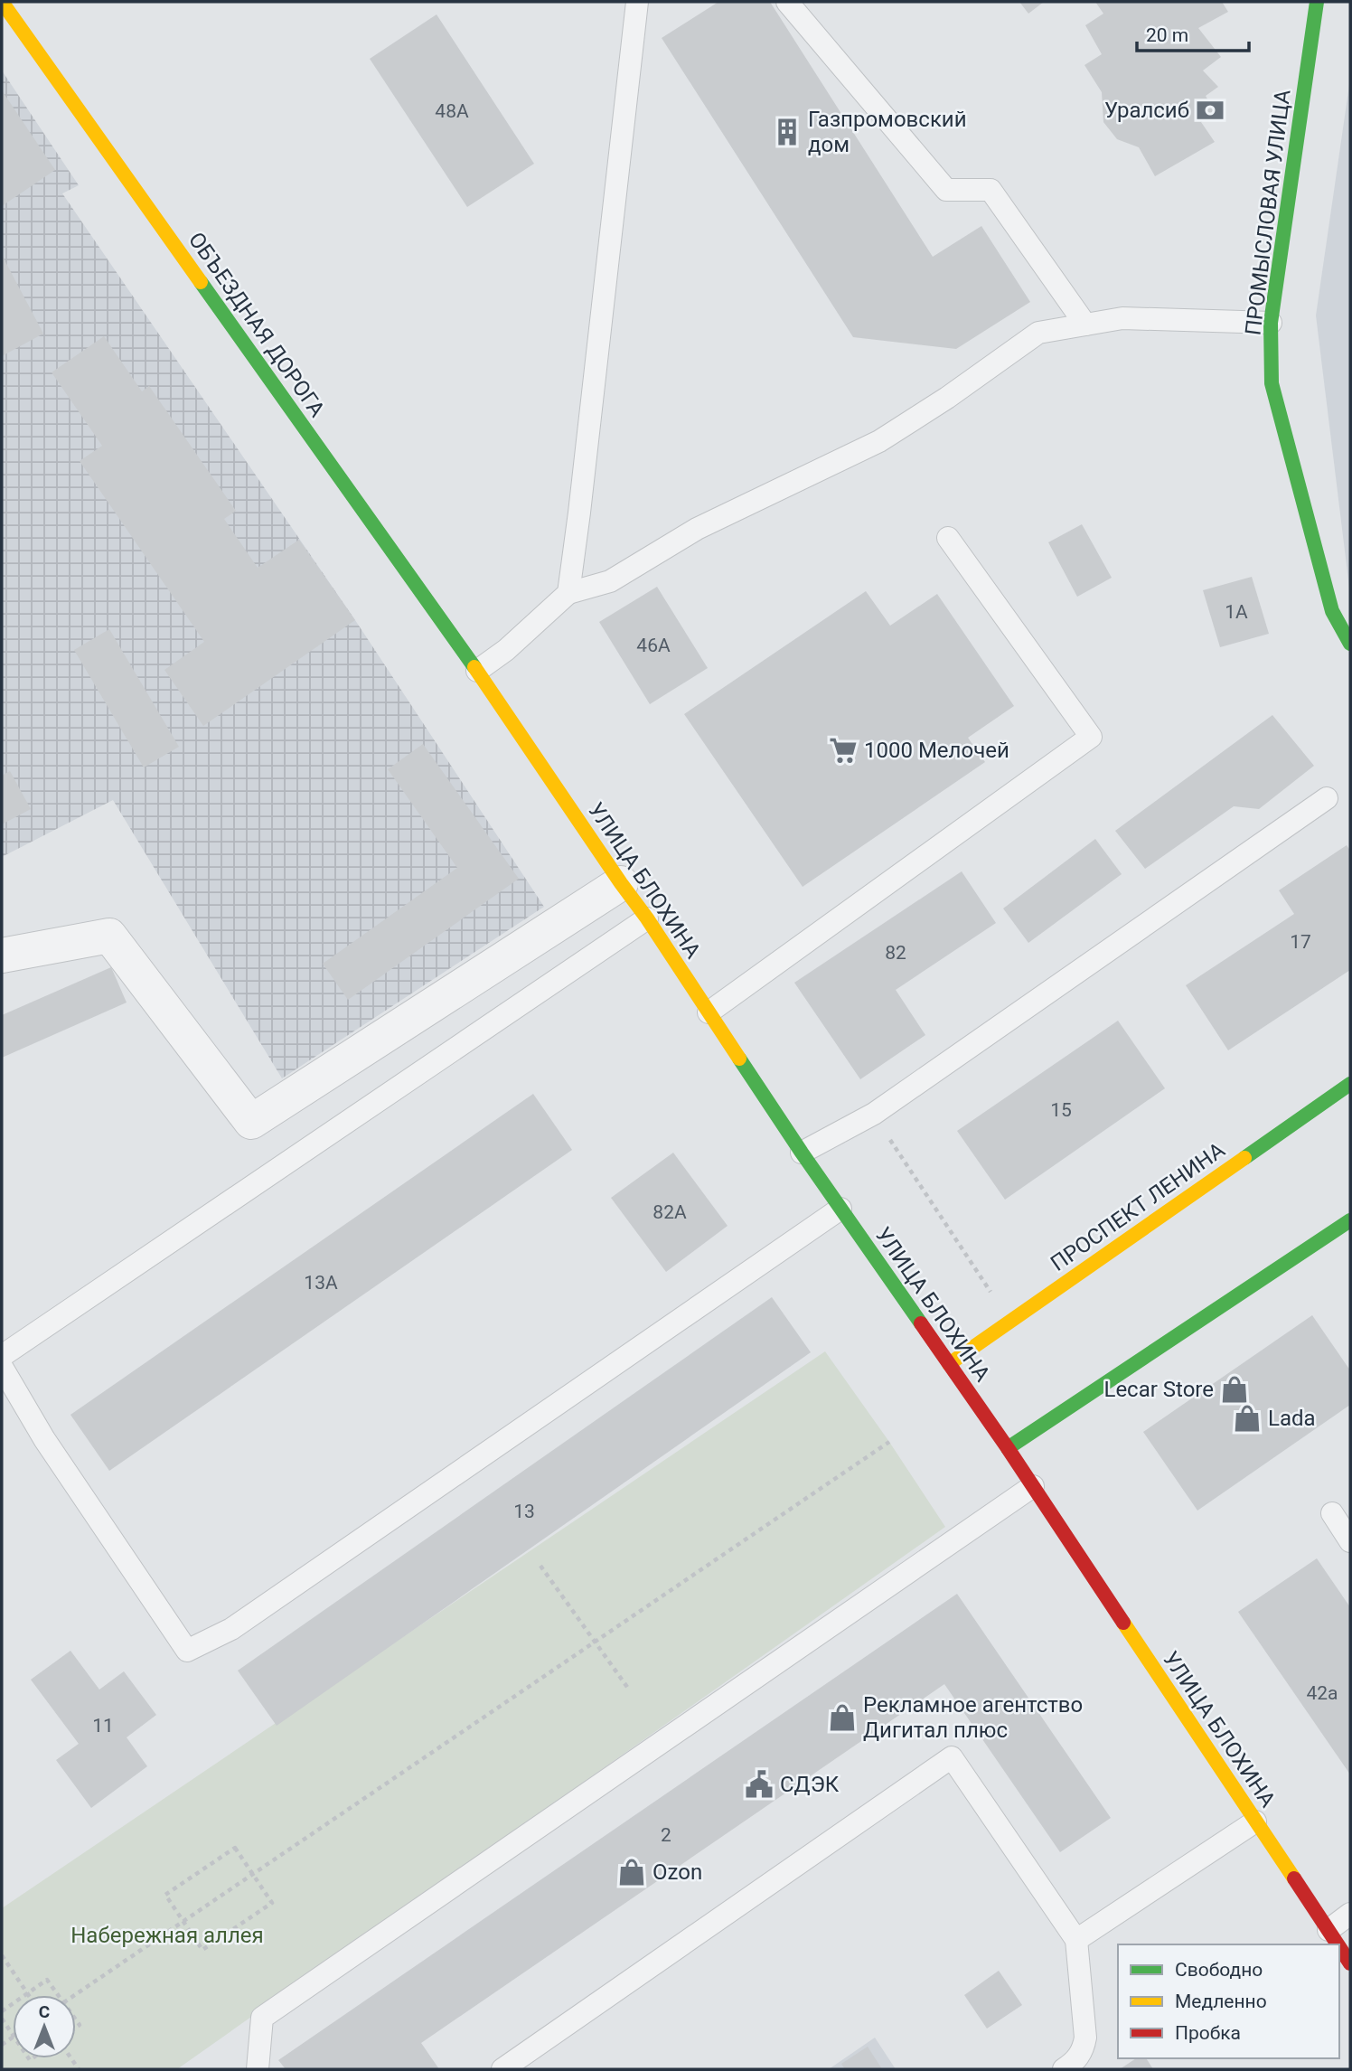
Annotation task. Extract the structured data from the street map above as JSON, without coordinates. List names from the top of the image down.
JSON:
{
  "streets": {
    "main road": [
      "ПРОМЫСЛОВАЯ УЛИЦА",
      "ОБЪЕЗДНАЯ ДОРОГА",
      "УЛИЦА БЛОХИНА",
      "ПРОСПЕКТ ЛЕНИНА"
    ]
  },
  "crossings": [
    ["ОБЪЕЗДНАЯ ДОРОГА", "УЛИЦА БЛОХИНА"],
    ["УЛИЦА БЛОХИНА", "ПРОСПЕКТ ЛЕНИНА"]
  ],
  "parks": ["Набережная аллея"],
  "places": {
    "bank": ["Уралсиб"],
    "building": ["Газпромовский дом"],
    "supermarket": ["1000 Мелочей"],
    "shop": [
      "Lecar Store",
      "Lada",
      "Рекламное агентство Дигитал плюс",
      "Ozon"
    ],
    "public building": ["СДЭК"]
  },
  "house_numbers": [
    "48А",
    "1А",
    "46А",
    "17",
    "82",
    "15",
    "82А",
    "13А",
    "13",
    "42а",
    "11",
    "2"
  ],
  "legend": ["Свободно", "Медленно", "Пробка"],
  "scale_bar": "20 m",
  "north": "top"
}
